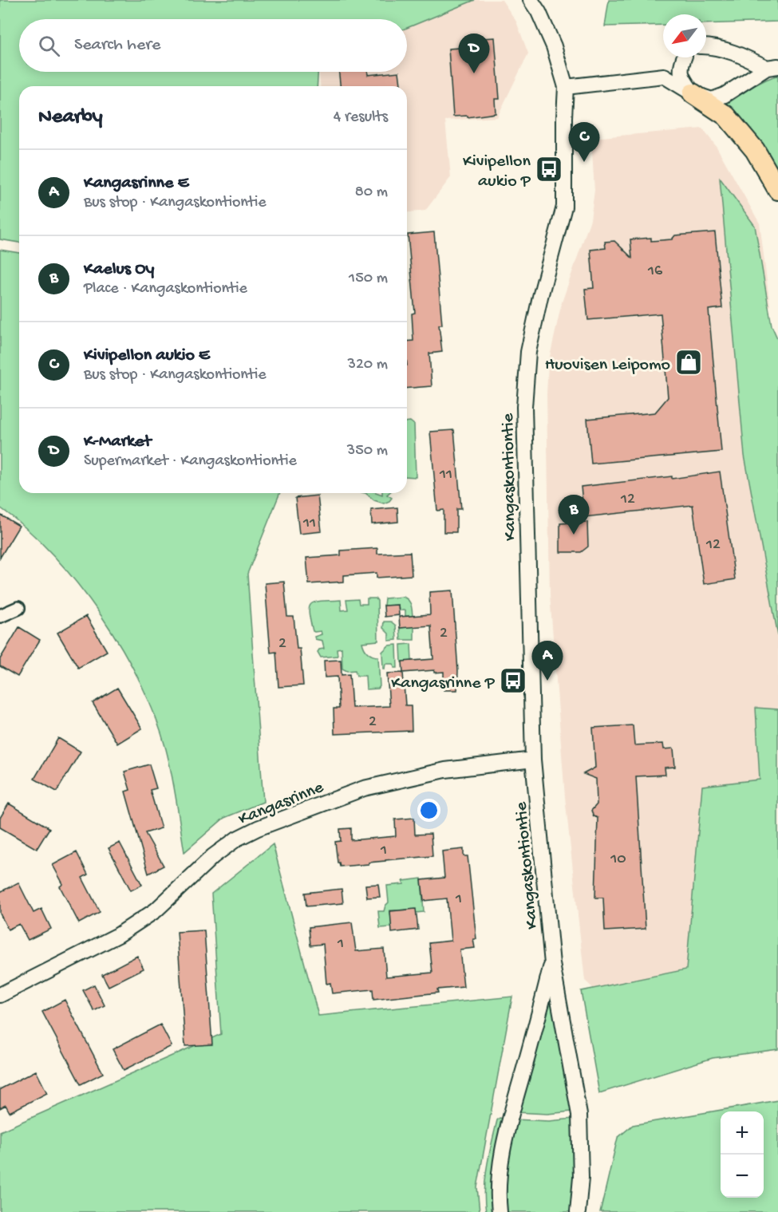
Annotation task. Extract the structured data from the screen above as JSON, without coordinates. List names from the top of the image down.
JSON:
{
  "streets": {
    "street": ["Kangaskontiontie", "Kangasrinne"]
  },
  "crossings": [
    ["Kangaskontiontie", "Kangasrinne"]
  ],
  "places": {
    "bus stop": ["Kivipellon aukio P", "Kangasrinne P"],
    "shop": ["Huovisen Leipomo"]
  },
  "house_numbers": [
    "16",
    "11",
    "12",
    "11",
    "12",
    "2",
    "2",
    "2",
    "1",
    "10",
    "1",
    "1"
  ],
  "north": "bottom left",
  "page": {
    "search": "Search here",
    "pins": [
      "D",
      "C",
      "B",
      "A"
    ],
    "heading": ["Nearby", "4 results"],
    "list": [
      {
        "mark": "A",
        "name": "Kangasrinne E",
        "note": "Bus stop · Kangaskontiontie",
        "value": "80 m"
      },
      {
        "mark": "B",
        "name": "Kaelus Oy",
        "note": "Place · Kangaskontiontie",
        "value": "150 m"
      },
      {
        "mark": "C",
        "name": "Kivipellon aukio E",
        "note": "Bus stop · Kangaskontiontie",
        "value": "320 m"
      },
      {
        "mark": "D",
        "name": "K-Market",
        "note": "Supermarket · Kangaskontiontie",
        "value": "350 m"
      }
    ],
    "map_buttons": ["+", "−"]
  }
}
